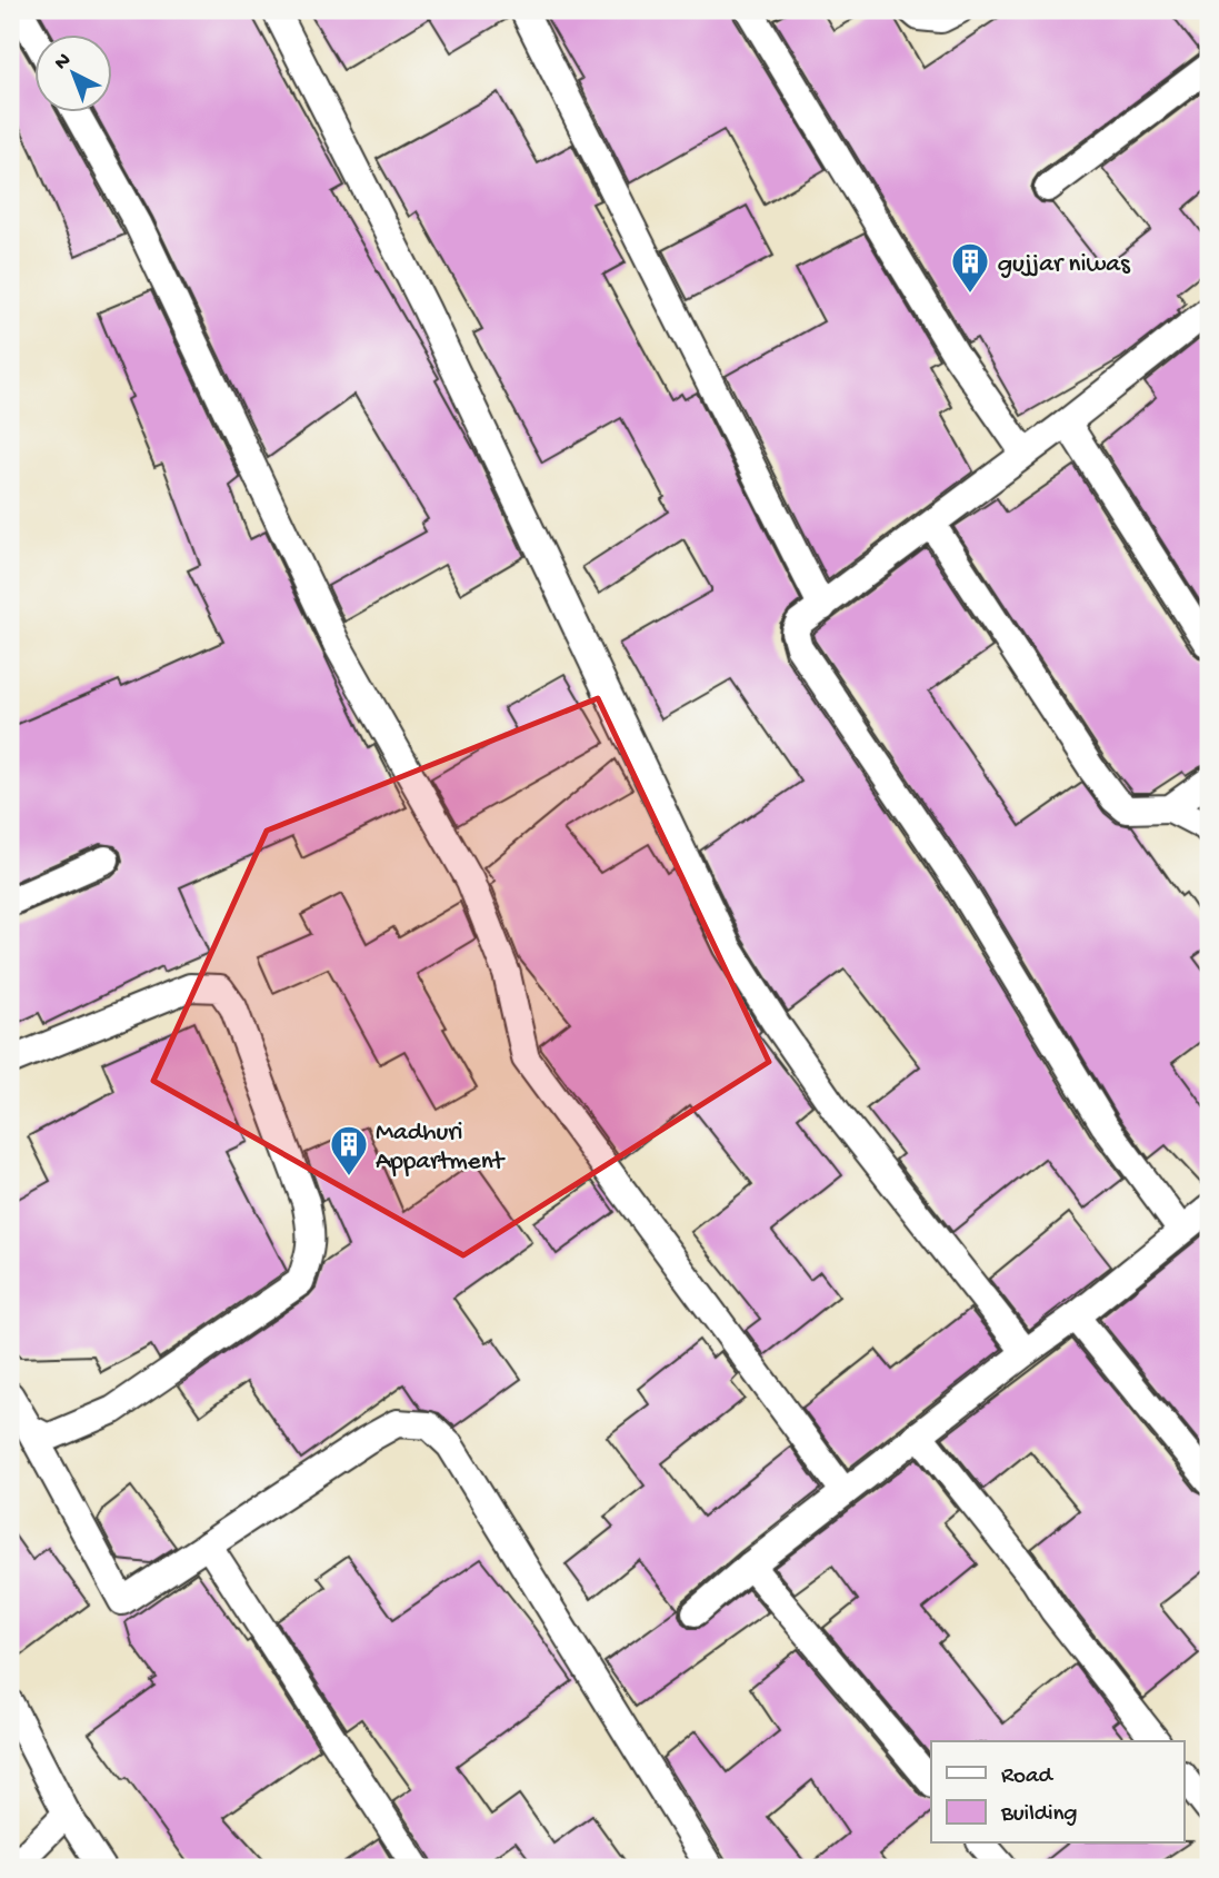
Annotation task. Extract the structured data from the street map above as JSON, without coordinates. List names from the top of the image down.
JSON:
{
  "places": {
    "building": ["gujjar niwas", "Madhuri Appartment"]
  },
  "legend": ["Road", "Building"],
  "north": "top left"
}
